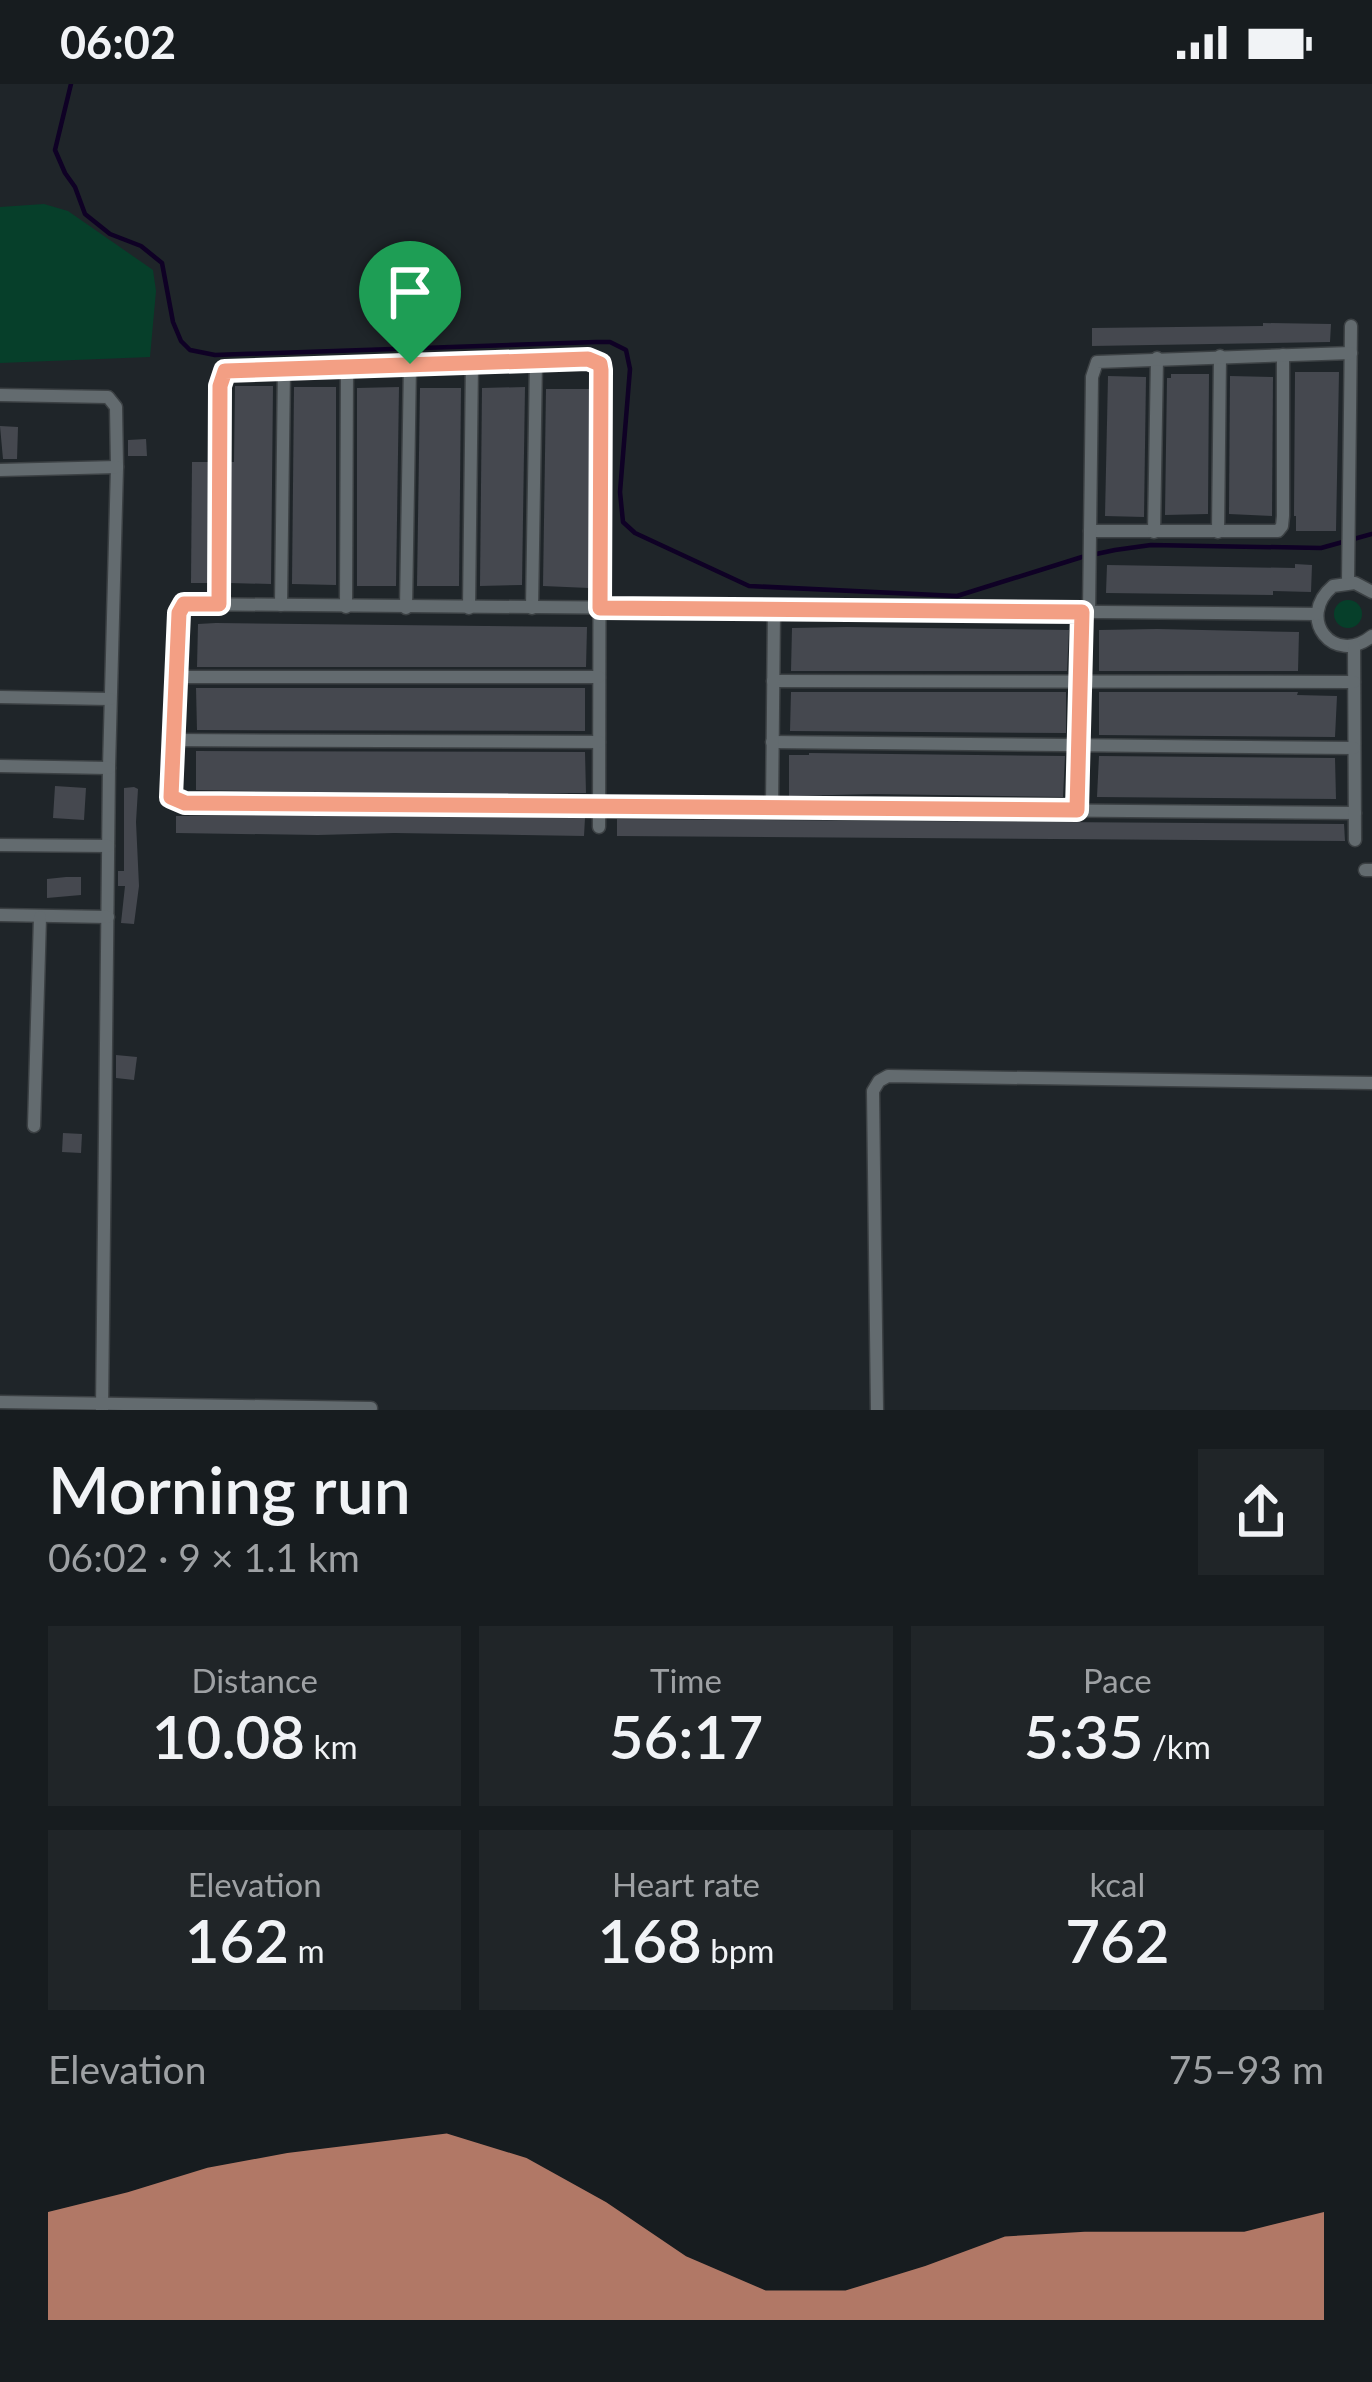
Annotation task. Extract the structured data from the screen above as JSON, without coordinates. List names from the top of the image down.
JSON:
{
  "page": {
    "status": "06:02",
    "heading": ["Morning run", "06:02 · 9 × 1.1 km"],
    "stats": [
      ["Distance", "10.08 km"],
      ["Time", "56:17"],
      ["Pace", "5:35 /km"],
      ["Elevation", "162 m"],
      ["Heart rate", "168 bpm"],
      ["kcal", "762"]
    ],
    "chart": ["Elevation", "75–93 m"]
  }
}
